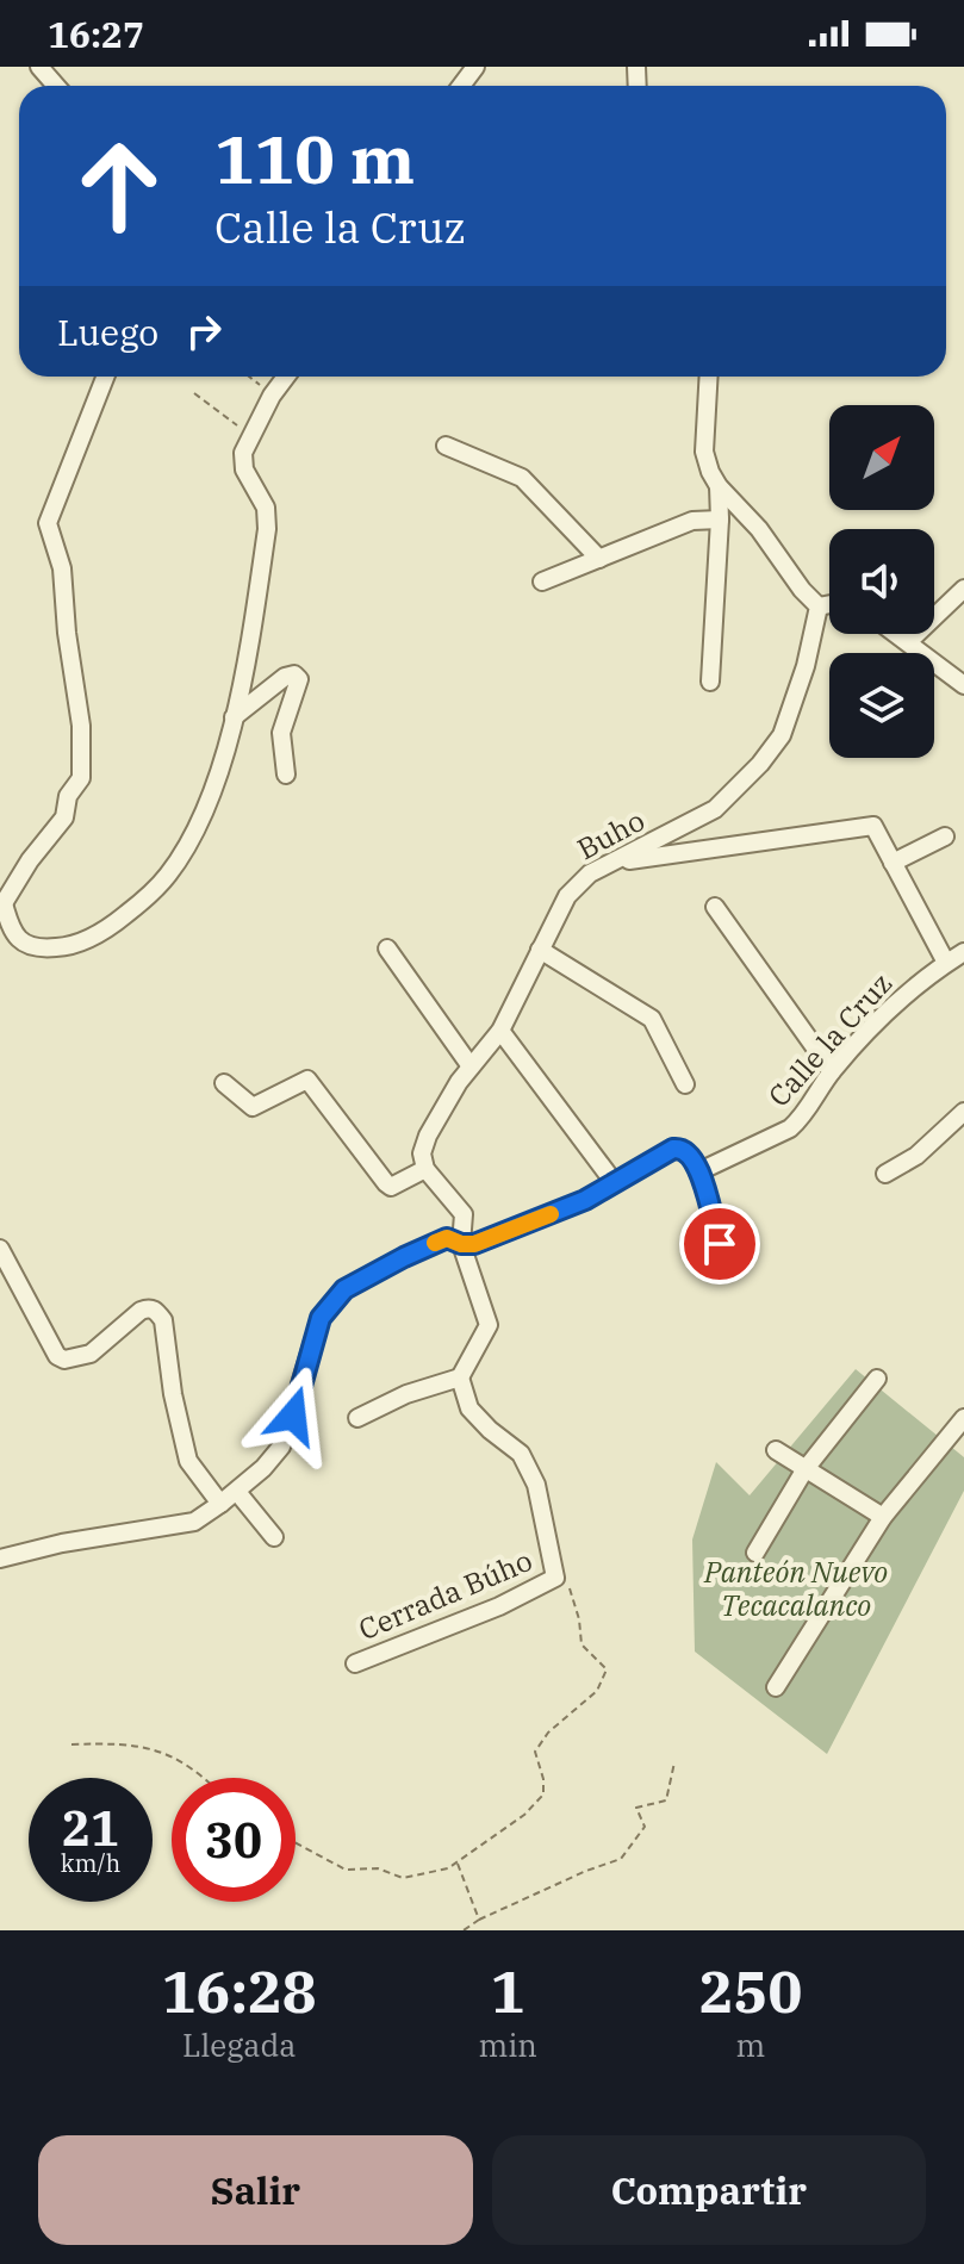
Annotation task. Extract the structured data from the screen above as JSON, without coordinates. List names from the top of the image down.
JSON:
{
  "streets": {
    "street": ["Buho", "Calle la Cruz", "Cerrada Búho"]
  },
  "parks": ["Panteón Nuevo Tecacalanco"],
  "north": "top right",
  "page": {
    "status": "16:27",
    "turn": ["110 m", "Calle la Cruz"],
    "then": "Luego",
    "speed": "21 km/h",
    "limit": "30",
    "eta": [
      "16:28",
      "Llegada",
      "1",
      "min",
      "250",
      "m"
    ],
    "buttons": ["Salir", "Compartir"]
  }
}
